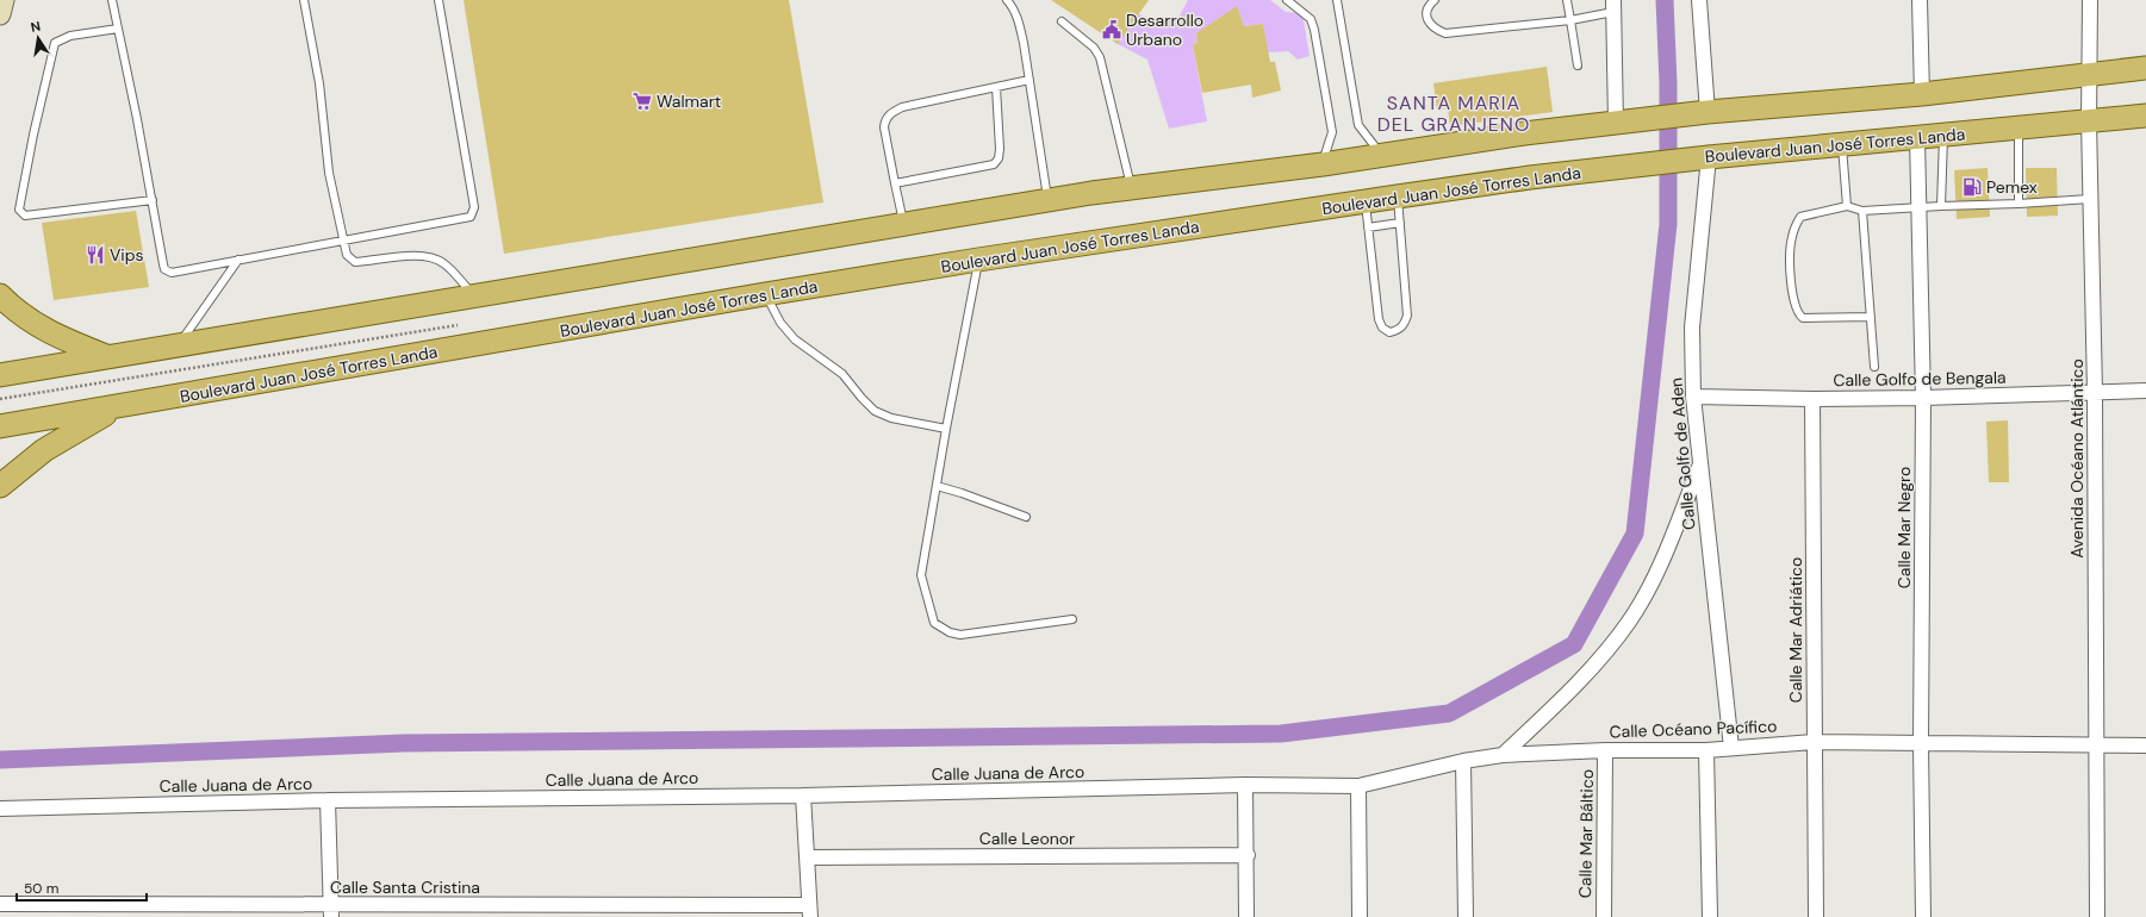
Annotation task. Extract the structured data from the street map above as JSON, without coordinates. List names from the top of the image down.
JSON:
{
  "streets": {
    "main road": ["Boulevard Juan José Torres Landa"],
    "street": [
      "Calle Golfo de Bengala",
      "Calle Golfo de Aden",
      "Avenida Océano Atlántico",
      "Calle Mar Negro",
      "Calle Mar Adriático",
      "Calle Océano Pacífico",
      "Calle Juana de Arco",
      "Calle Mar Báltico",
      "Calle Leonor",
      "Calle Santa Cristina"
    ]
  },
  "crossings": [
    ["Boulevard Juan José Torres Landa", "Calle Golfo de Aden"],
    ["Boulevard Juan José Torres Landa", "Avenida Océano Atlántico"],
    ["Boulevard Juan José Torres Landa", "Calle Mar Negro"],
    ["Calle Golfo de Bengala", "Calle Golfo de Aden"],
    ["Calle Golfo de Bengala", "Avenida Océano Atlántico"],
    ["Calle Golfo de Bengala", "Calle Mar Negro"],
    ["Calle Golfo de Bengala", "Calle Mar Adriático"],
    ["Calle Golfo de Aden", "Calle Océano Pacífico"],
    ["Avenida Océano Atlántico", "Calle Océano Pacífico"],
    ["Calle Mar Negro", "Calle Océano Pacífico"],
    ["Calle Mar Adriático", "Calle Océano Pacífico"],
    ["Calle Océano Pacífico", "Calle Juana de Arco"],
    ["Calle Océano Pacífico", "Calle Mar Báltico"]
  ],
  "districts": ["SANTA MARIA DEL GRANJENO"],
  "places": {
    "public building": ["Desarrollo Urbano"],
    "supermarket": ["Walmart"],
    "fuel station": ["Pemex"],
    "restaurant": ["Vips"]
  },
  "scale_bar": "50 m",
  "north": "top"
}
